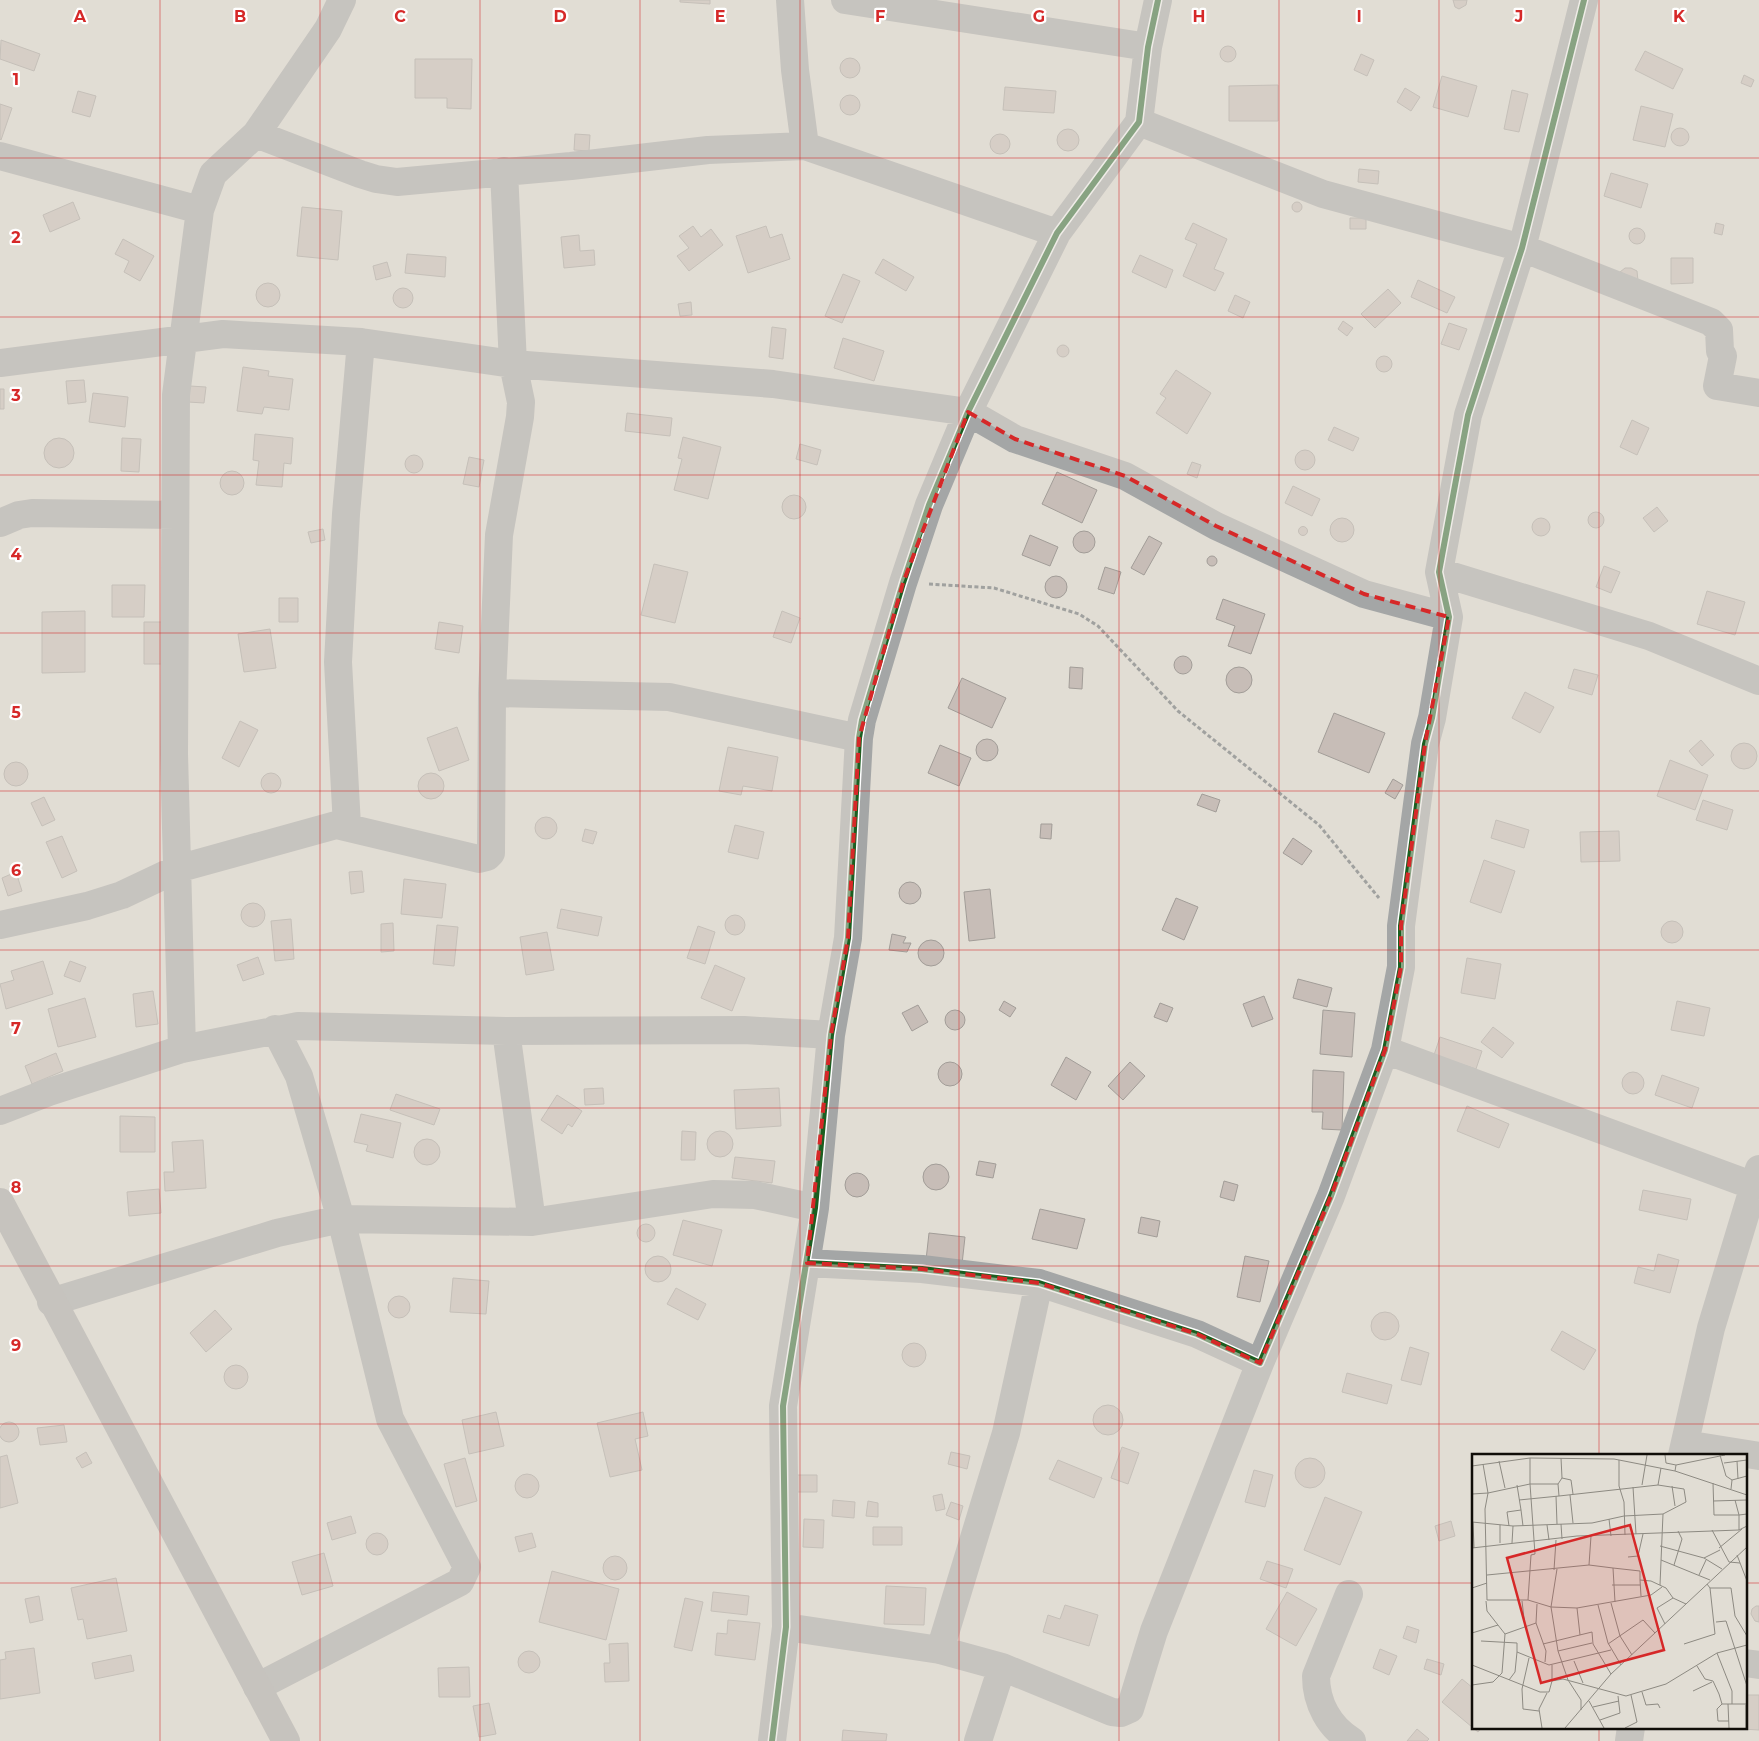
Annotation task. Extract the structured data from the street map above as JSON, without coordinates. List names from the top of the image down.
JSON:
{
  "grid": {
    "columns": [
      "A",
      "B",
      "C",
      "D",
      "E",
      "F",
      "G",
      "H",
      "I",
      "J",
      "K"
    ],
    "rows": [
      "1",
      "2",
      "3",
      "4",
      "5",
      "6",
      "7",
      "8",
      "9"
    ]
  }
}
